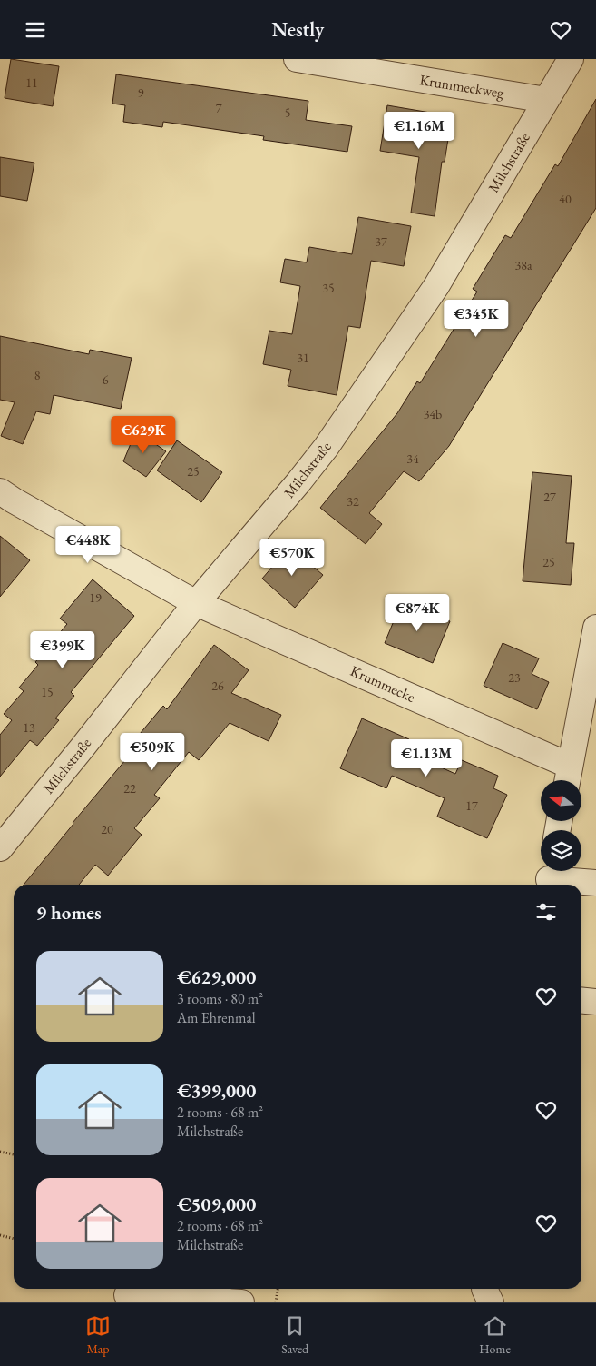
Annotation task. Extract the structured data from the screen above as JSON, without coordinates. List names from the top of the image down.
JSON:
{
  "streets": {
    "street": ["Krummeckweg", "Milchstraße", "Krummecke"]
  },
  "crossings": [
    ["Krummeckweg", "Milchstraße"],
    ["Milchstraße", "Krummecke"]
  ],
  "house_numbers": [
    "11",
    "9",
    "7",
    "5",
    "40",
    "37",
    "38a",
    "35",
    "31",
    "8",
    "6",
    "34b",
    "34",
    "25",
    "27",
    "32",
    "25",
    "19",
    "23",
    "26",
    "15",
    "13",
    "22",
    "17",
    "20"
  ],
  "north": "left",
  "page": {
    "header": "Nestly",
    "price": [
      "€1.16M",
      "€345K",
      "€629K",
      "€448K",
      "€570K",
      "€874K",
      "€399K",
      "€509K",
      "€1.13M"
    ],
    "heading": "9 homes",
    "list": [
      {
        "name": "€629,000",
        "note": "3 rooms · 80 m² · Am Ehrenmal"
      },
      {
        "name": "€399,000",
        "note": "2 rooms · 68 m² · Milchstraße"
      },
      {
        "name": "€509,000",
        "note": "2 rooms · 68 m² · Milchstraße"
      }
    ],
    "tabs": ["Map", "Saved", "Home"]
  }
}
